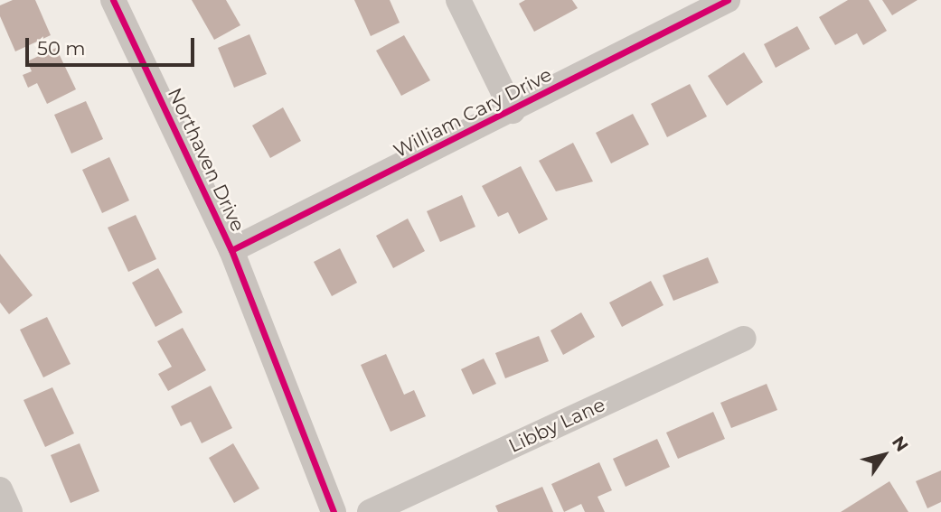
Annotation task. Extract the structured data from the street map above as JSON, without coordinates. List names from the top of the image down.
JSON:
{
  "streets": {
    "street": ["William Cary Drive", "Northaven Drive", "Libby Lane"]
  },
  "crossings": [
    ["William Cary Drive", "Northaven Drive"]
  ],
  "scale_bar": "50 m",
  "north": "top right"
}
